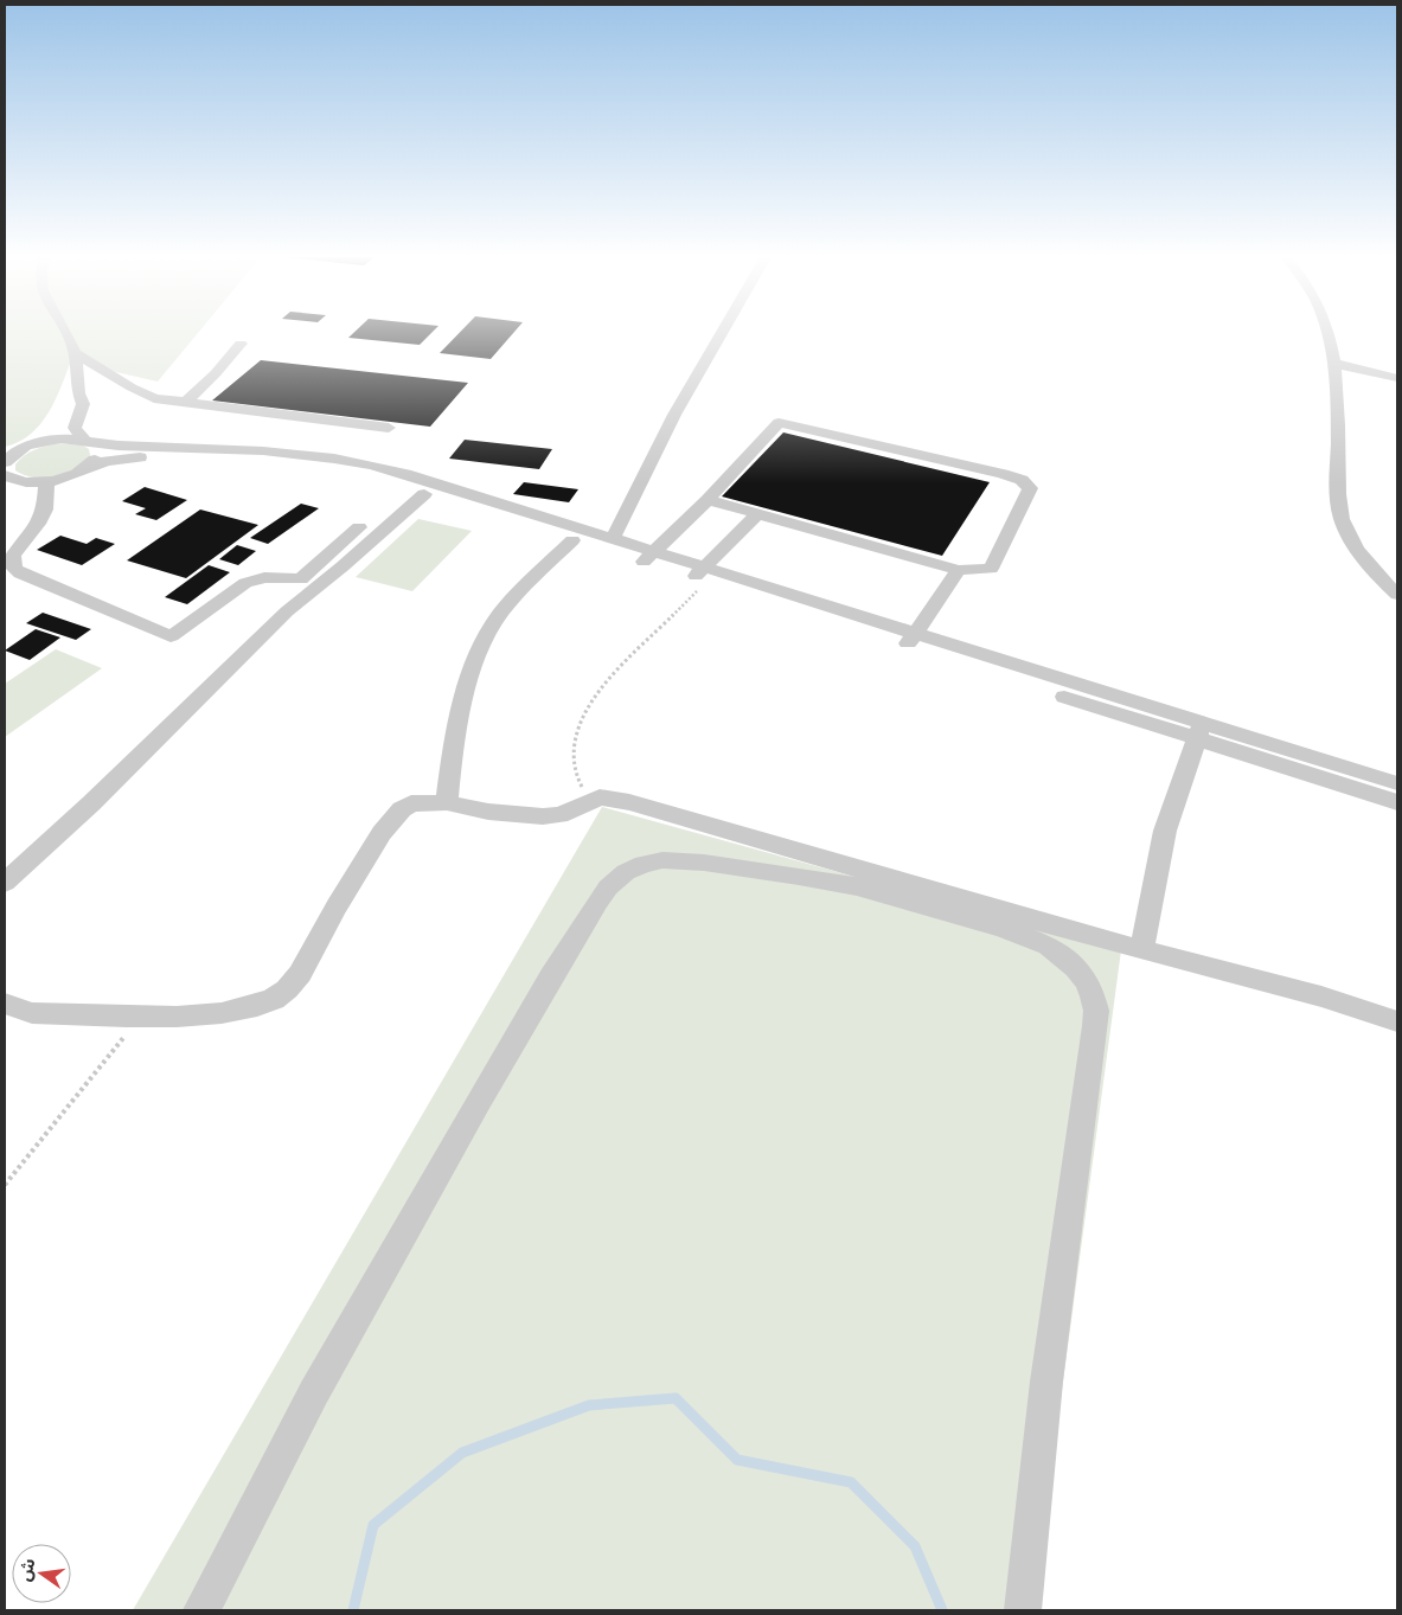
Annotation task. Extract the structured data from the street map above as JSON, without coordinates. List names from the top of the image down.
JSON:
{
  "north": "left"
}
